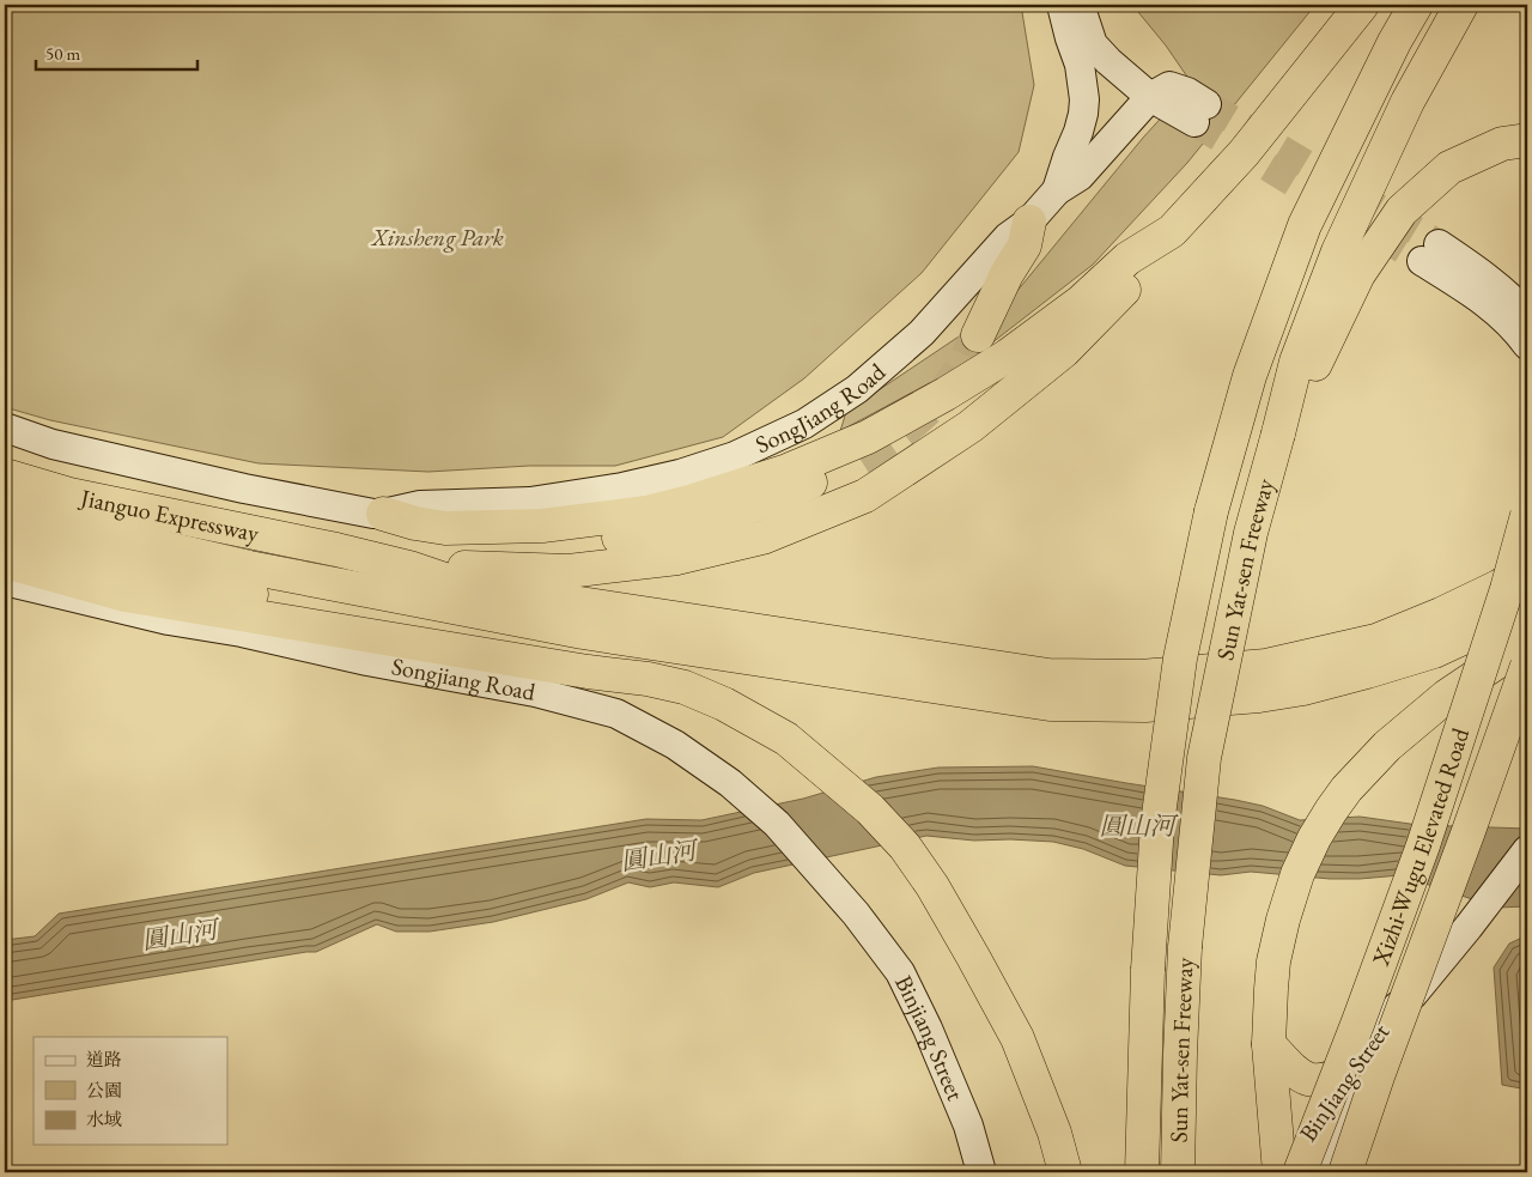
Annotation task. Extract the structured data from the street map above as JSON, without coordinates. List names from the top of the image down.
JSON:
{
  "streets": {
    "highway": ["Jianguo Expressway", "Sun Yat-sen Freeway", "Xizhi-Wugu Elevated Road"],
    "main road": [
      "SongJiang Road",
      "Songjiang Road",
      "Binjiang Street",
      "BinJiang Street"
    ]
  },
  "crossings": [
    ["Songjiang Road", "Binjiang Street"]
  ],
  "water": ["圓山河"],
  "parks": ["Xinsheng Park"],
  "legend": ["道路", "公園", "水域"],
  "scale_bar": "50 m"
}
